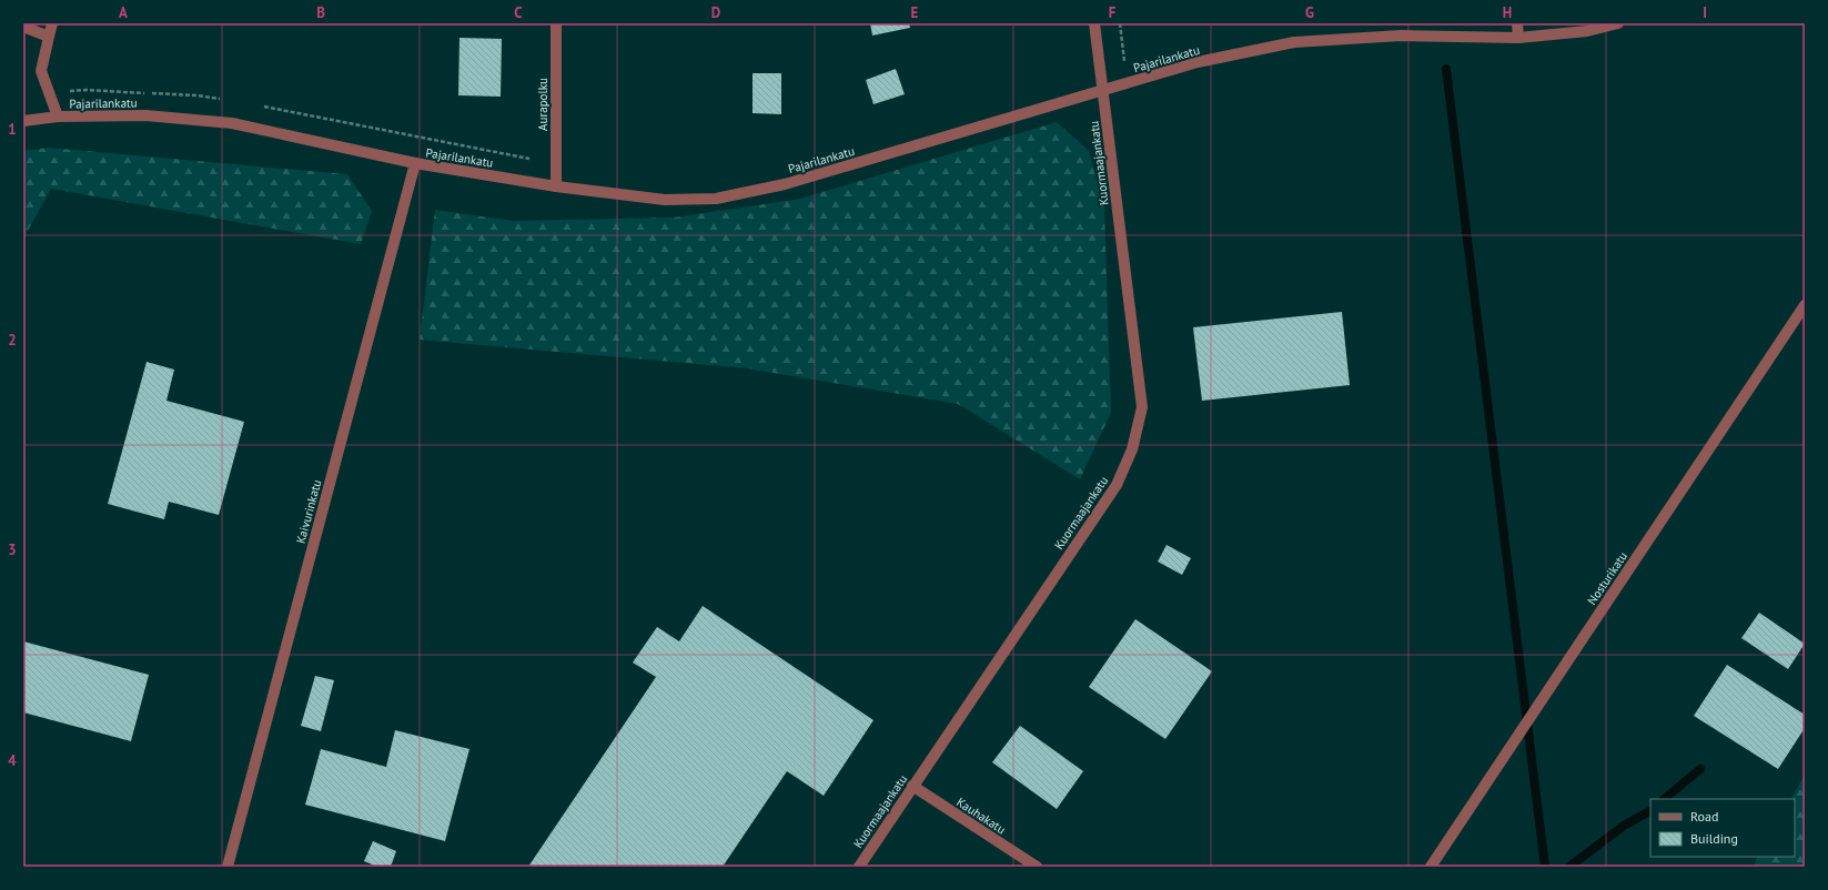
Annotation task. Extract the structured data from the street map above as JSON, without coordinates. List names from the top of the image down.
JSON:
{
  "streets": {
    "street": [
      "Pajarilankatu",
      "Aurapolku",
      "Kuormaajankatu",
      "Kaivurinkatu",
      "Nosturikatu",
      "Kauhakatu"
    ]
  },
  "crossings": [
    ["Pajarilankatu", "Aurapolku"],
    ["Pajarilankatu", "Kuormaajankatu"],
    ["Pajarilankatu", "Kaivurinkatu"],
    ["Kuormaajankatu", "Kauhakatu"]
  ],
  "legend": ["Road", "Building"],
  "grid": {
    "columns": [
      "A",
      "B",
      "C",
      "D",
      "E",
      "F",
      "G",
      "H",
      "I"
    ],
    "rows": [
      "1",
      "2",
      "3",
      "4"
    ]
  }
}
